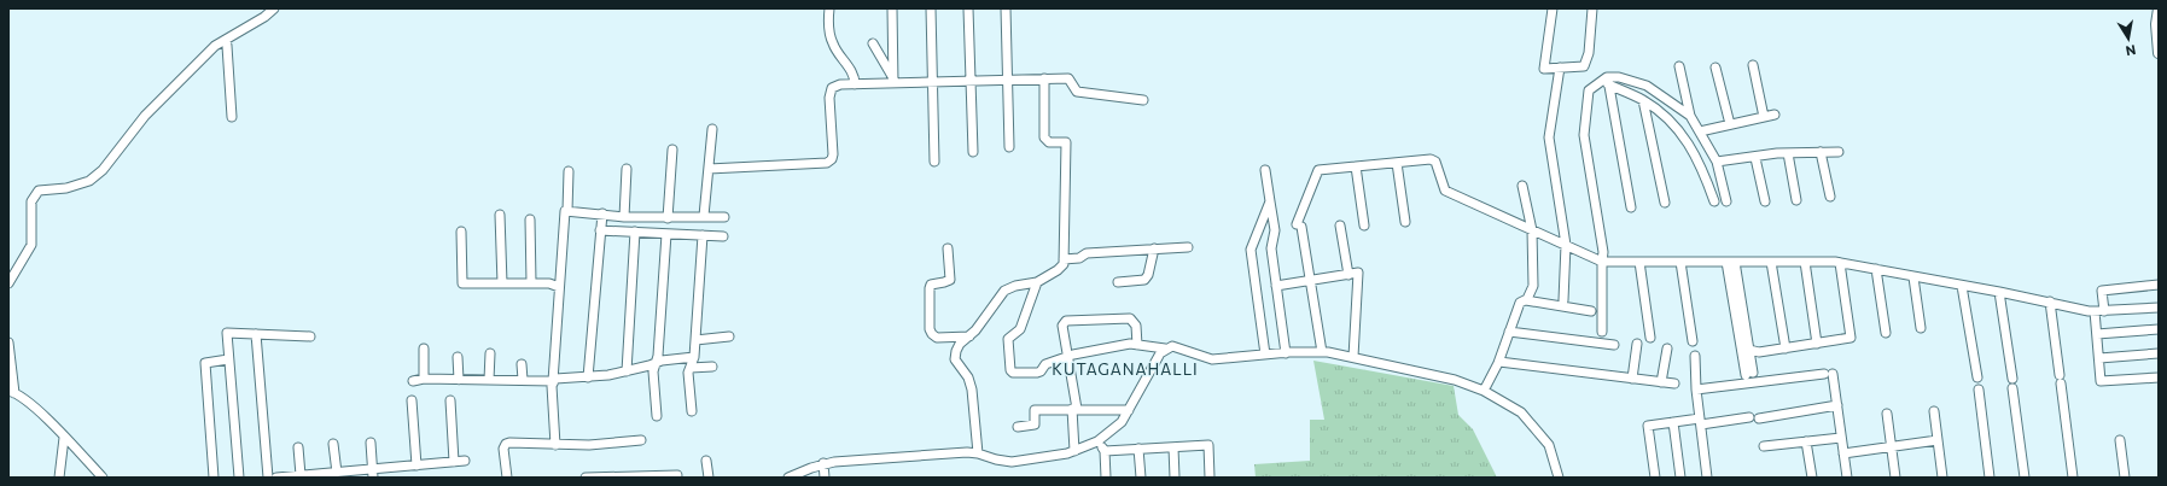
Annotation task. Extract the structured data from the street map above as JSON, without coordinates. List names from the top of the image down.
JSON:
{
  "districts": ["KUTAGANAHALLI"],
  "north": "bottom"
}
